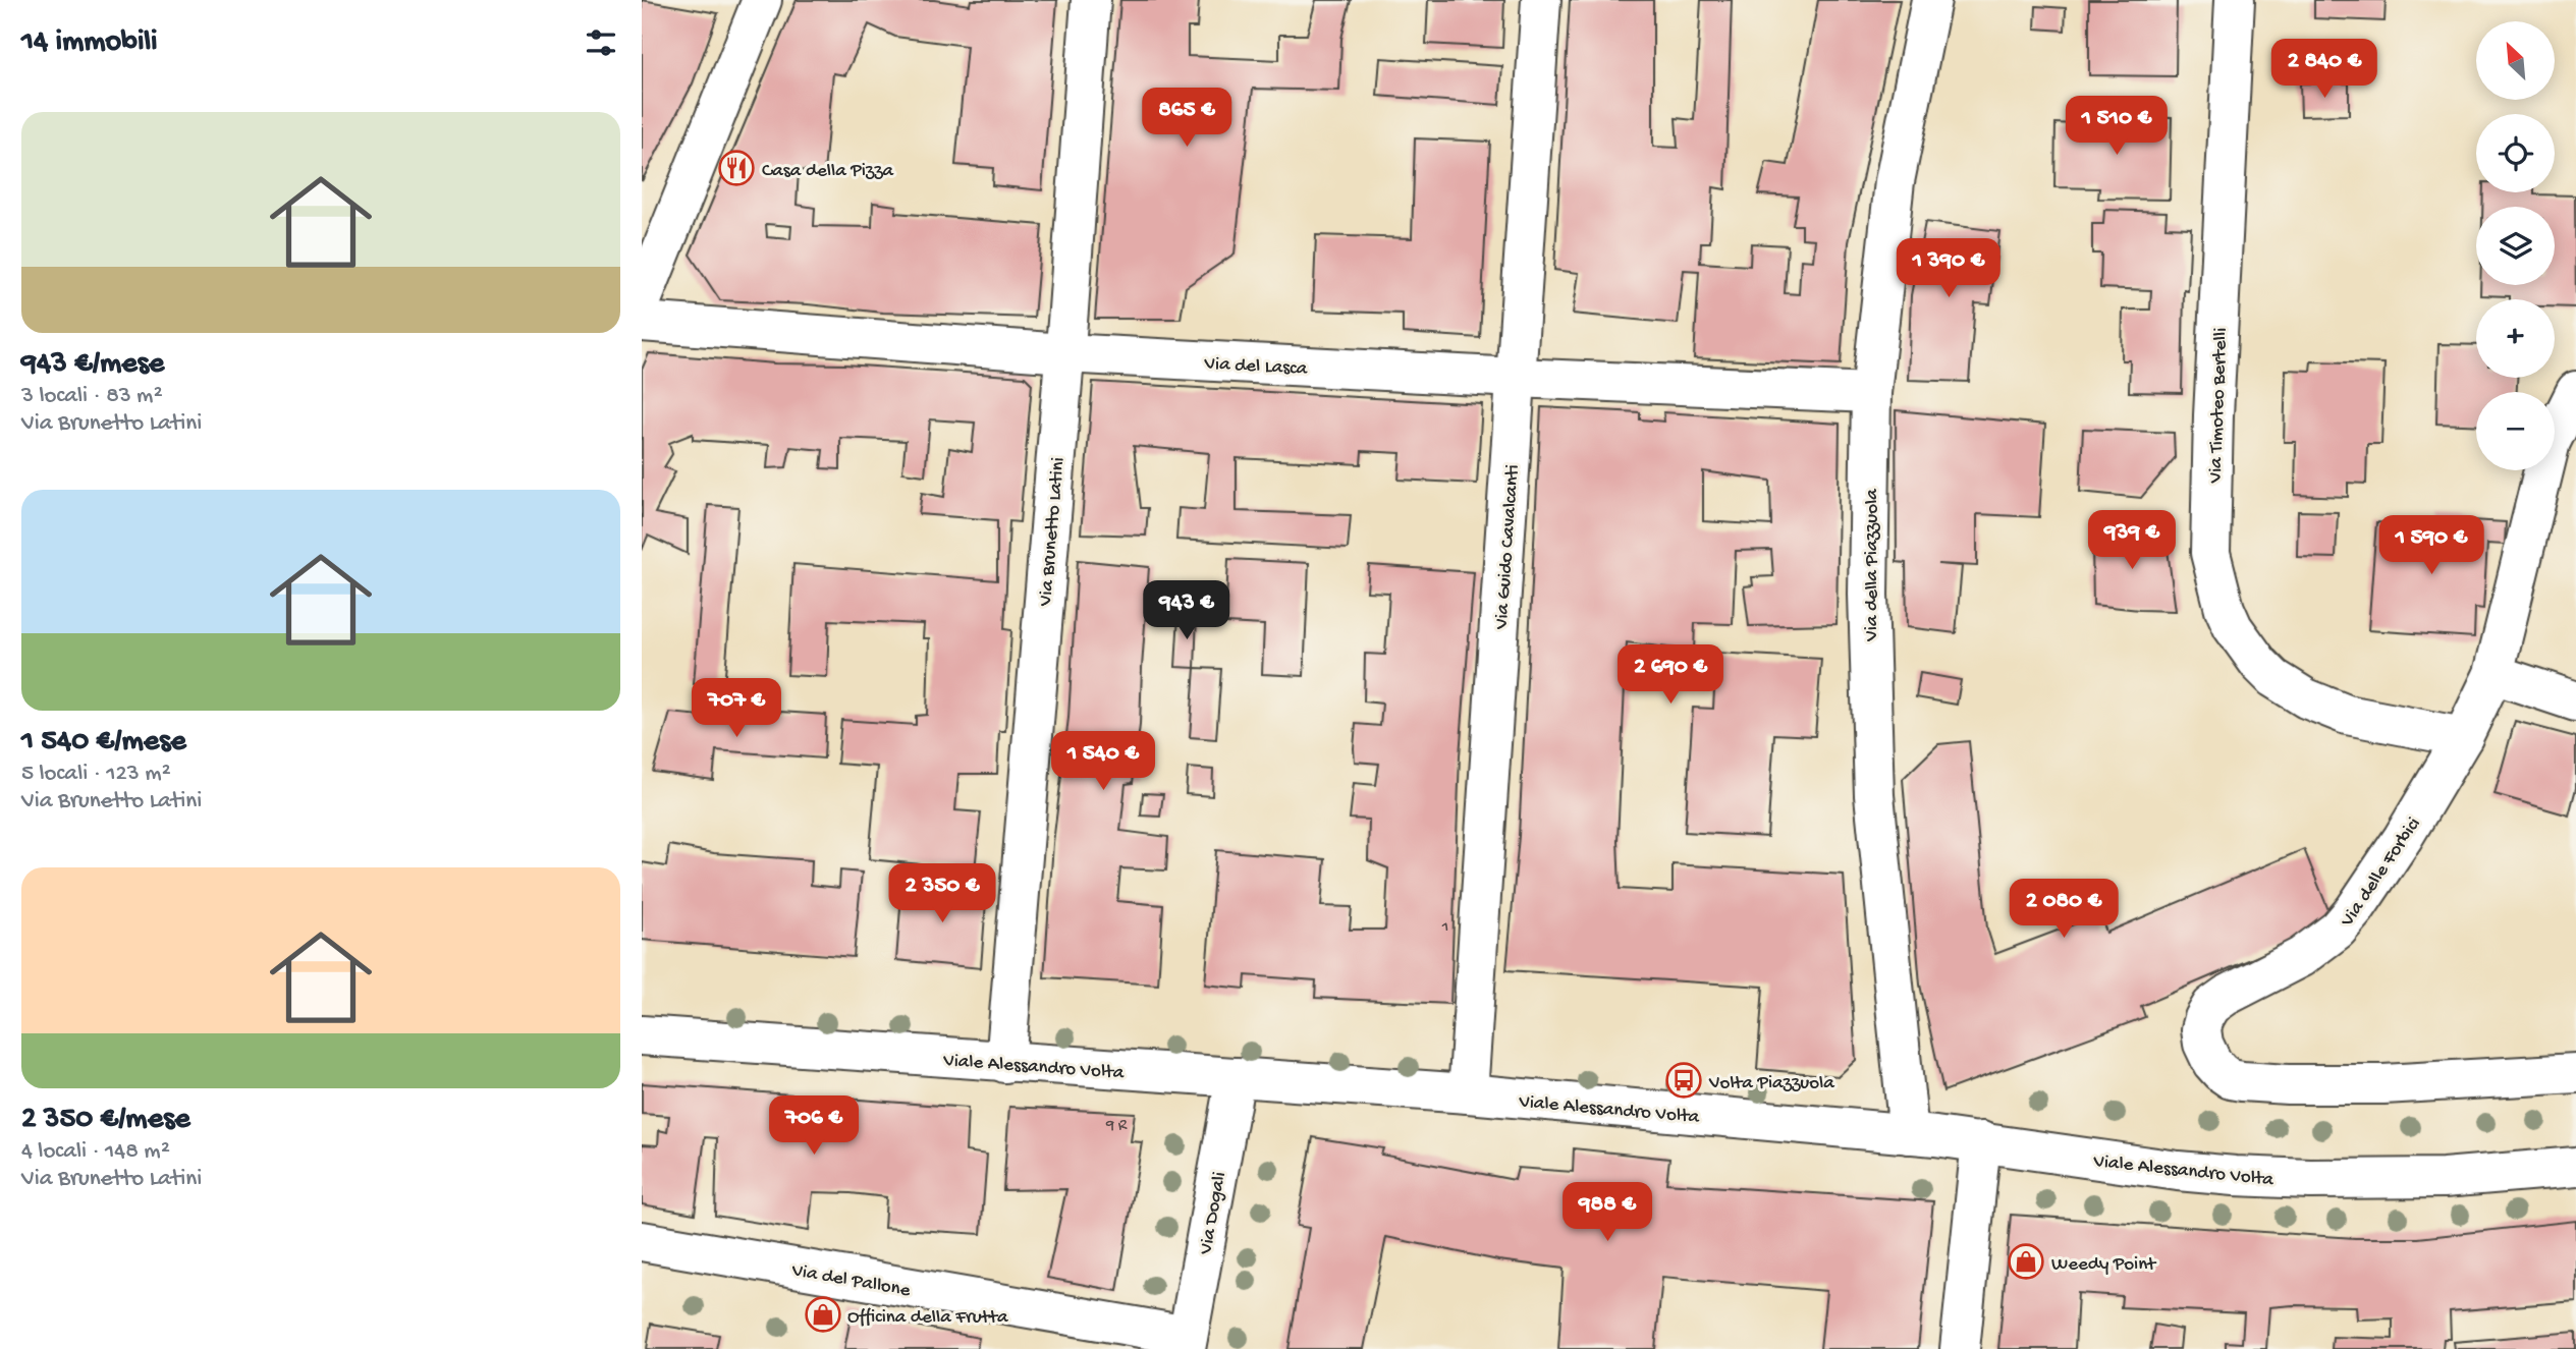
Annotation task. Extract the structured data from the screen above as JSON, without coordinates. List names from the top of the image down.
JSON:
{
  "streets": {
    "street": [
      "Via del Lasca",
      "Via Timoteo Bertelli",
      "Via Brunetto Latini",
      "Via Guido Cavalcanti",
      "Via della Piazzuola",
      "Via delle Forbici",
      "Viale Alessandro Volta",
      "Via Dogali",
      "Via del Pallone"
    ]
  },
  "crossings": [
    ["Via del Lasca", "Via Brunetto Latini"],
    ["Via del Lasca", "Via Guido Cavalcanti"],
    ["Via del Lasca", "Via della Piazzuola"],
    ["Via Timoteo Bertelli", "Via delle Forbici"],
    ["Via Brunetto Latini", "Viale Alessandro Volta"],
    ["Via Guido Cavalcanti", "Viale Alessandro Volta"],
    ["Via della Piazzuola", "Viale Alessandro Volta"],
    ["Viale Alessandro Volta", "Via Dogali"],
    ["Via Dogali", "Via del Pallone"]
  ],
  "places": {
    "restaurant": ["Casa della Pizza"],
    "bus stop": ["Volta Piazzuola"],
    "shop": ["Weedy Point", "Officina della Frutta"]
  },
  "house_numbers": ["1", "9 R"],
  "north": "top left",
  "page": {
    "heading": "14 immobili",
    "map_buttons": ["+", "−"],
    "price": [
      "2 840 €",
      "865 €",
      "1 510 €",
      "1 390 €",
      "939 €",
      "1 590 €",
      "943 €",
      "2 690 €",
      "707 €",
      "1 540 €",
      "2 350 €",
      "2 080 €",
      "706 €",
      "988 €"
    ],
    "list": [
      {
        "name": "943 €/mese",
        "note": "3 locali · 83 m² · Via Brunetto Latini"
      },
      {
        "name": "1 540 €/mese",
        "note": "5 locali · 123 m² · Via Brunetto Latini"
      },
      {
        "name": "2 350 €/mese",
        "note": "4 locali · 148 m² · Via Brunetto Latini"
      }
    ]
  }
}
